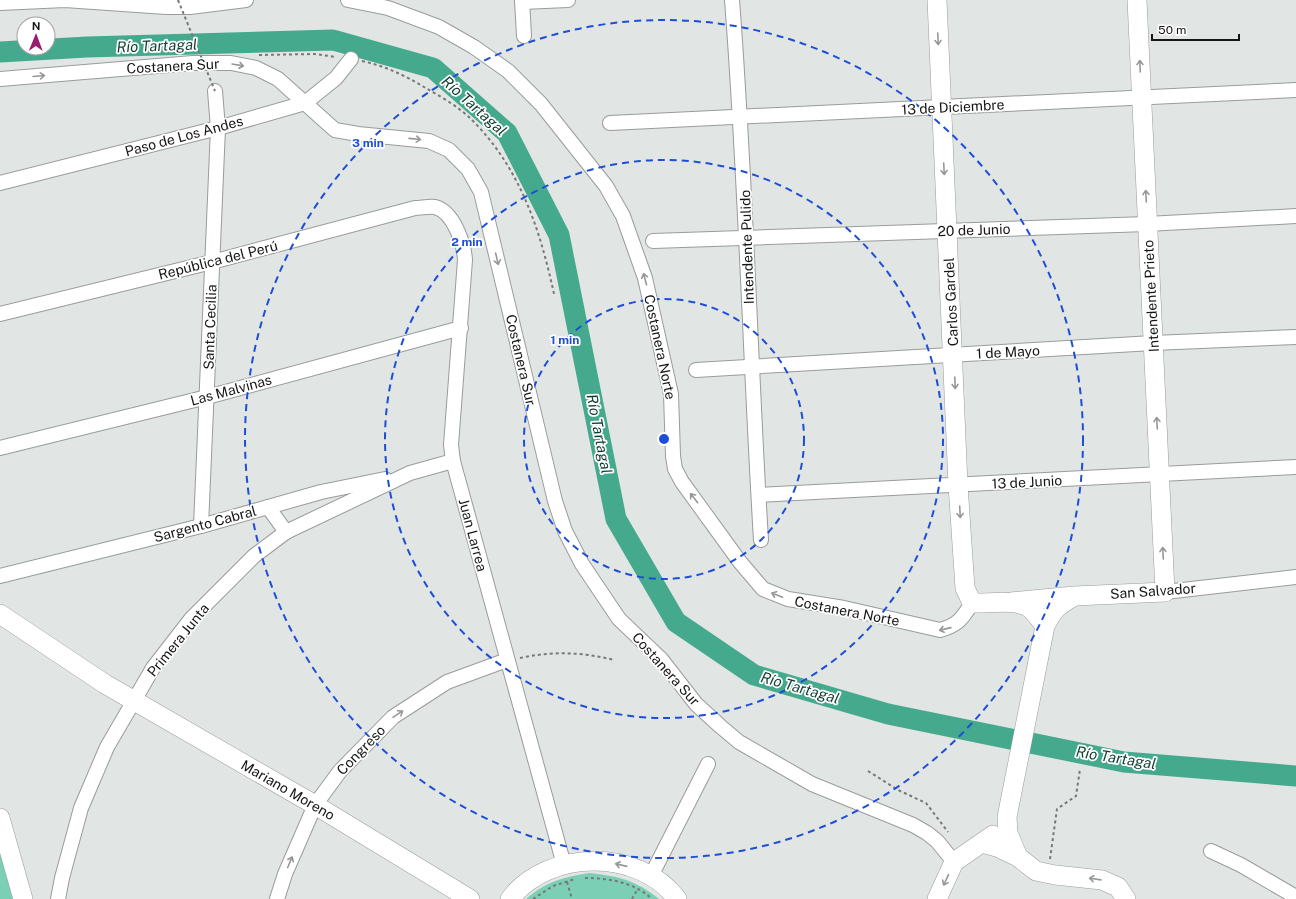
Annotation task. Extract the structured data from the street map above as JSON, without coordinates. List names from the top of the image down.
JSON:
{
  "streets": {
    "street": [
      "Costanera Sur",
      "13 de Diciembre",
      "Paso de Los Andes",
      "20 de Junio",
      "Intendente Pulido",
      "República del Perú",
      "Intendente Prieto",
      "Carlos Gardel",
      "Santa Cecilia",
      "Costanera Norte",
      "1 de Mayo",
      "Las Malvinas",
      "13 de Junio",
      "Sargento Cabral",
      "Juan Larrea",
      "San Salvador",
      "Primera Junta",
      "Congreso",
      "Mariano Moreno"
    ]
  },
  "crossings": [
    ["Costanera Sur", "Paso de Los Andes"],
    ["13 de Diciembre", "Intendente Pulido"],
    ["13 de Diciembre", "Intendente Prieto"],
    ["13 de Diciembre", "Carlos Gardel"],
    ["Paso de Los Andes", "Santa Cecilia"],
    ["20 de Junio", "Intendente Pulido"],
    ["20 de Junio", "Intendente Prieto"],
    ["20 de Junio", "Carlos Gardel"],
    ["Intendente Pulido", "1 de Mayo"],
    ["Intendente Pulido", "13 de Junio"],
    ["República del Perú", "Santa Cecilia"],
    ["República del Perú", "Juan Larrea"],
    ["Intendente Prieto", "1 de Mayo"],
    ["Intendente Prieto", "13 de Junio"],
    ["Intendente Prieto", "San Salvador"],
    ["Carlos Gardel", "Costanera Norte"],
    ["Carlos Gardel", "1 de Mayo"],
    ["Carlos Gardel", "13 de Junio"],
    ["Carlos Gardel", "San Salvador"],
    ["Santa Cecilia", "Las Malvinas"],
    ["Santa Cecilia", "Sargento Cabral"],
    ["Costanera Norte", "San Salvador"],
    ["Las Malvinas", "Juan Larrea"],
    ["Sargento Cabral", "Primera Junta"],
    ["Juan Larrea", "Primera Junta"],
    ["Juan Larrea", "Congreso"],
    ["Primera Junta", "Mariano Moreno"],
    ["Congreso", "Mariano Moreno"]
  ],
  "one_way": [
    "Costanera Sur",
    "Intendente Prieto",
    "Carlos Gardel",
    "Costanera Norte",
    "Congreso"
  ],
  "water": ["Río Tartagal"],
  "scale_bar": "50 m",
  "north": "top",
  "rings": ["3 min", "2 min", "1 min"]
}
